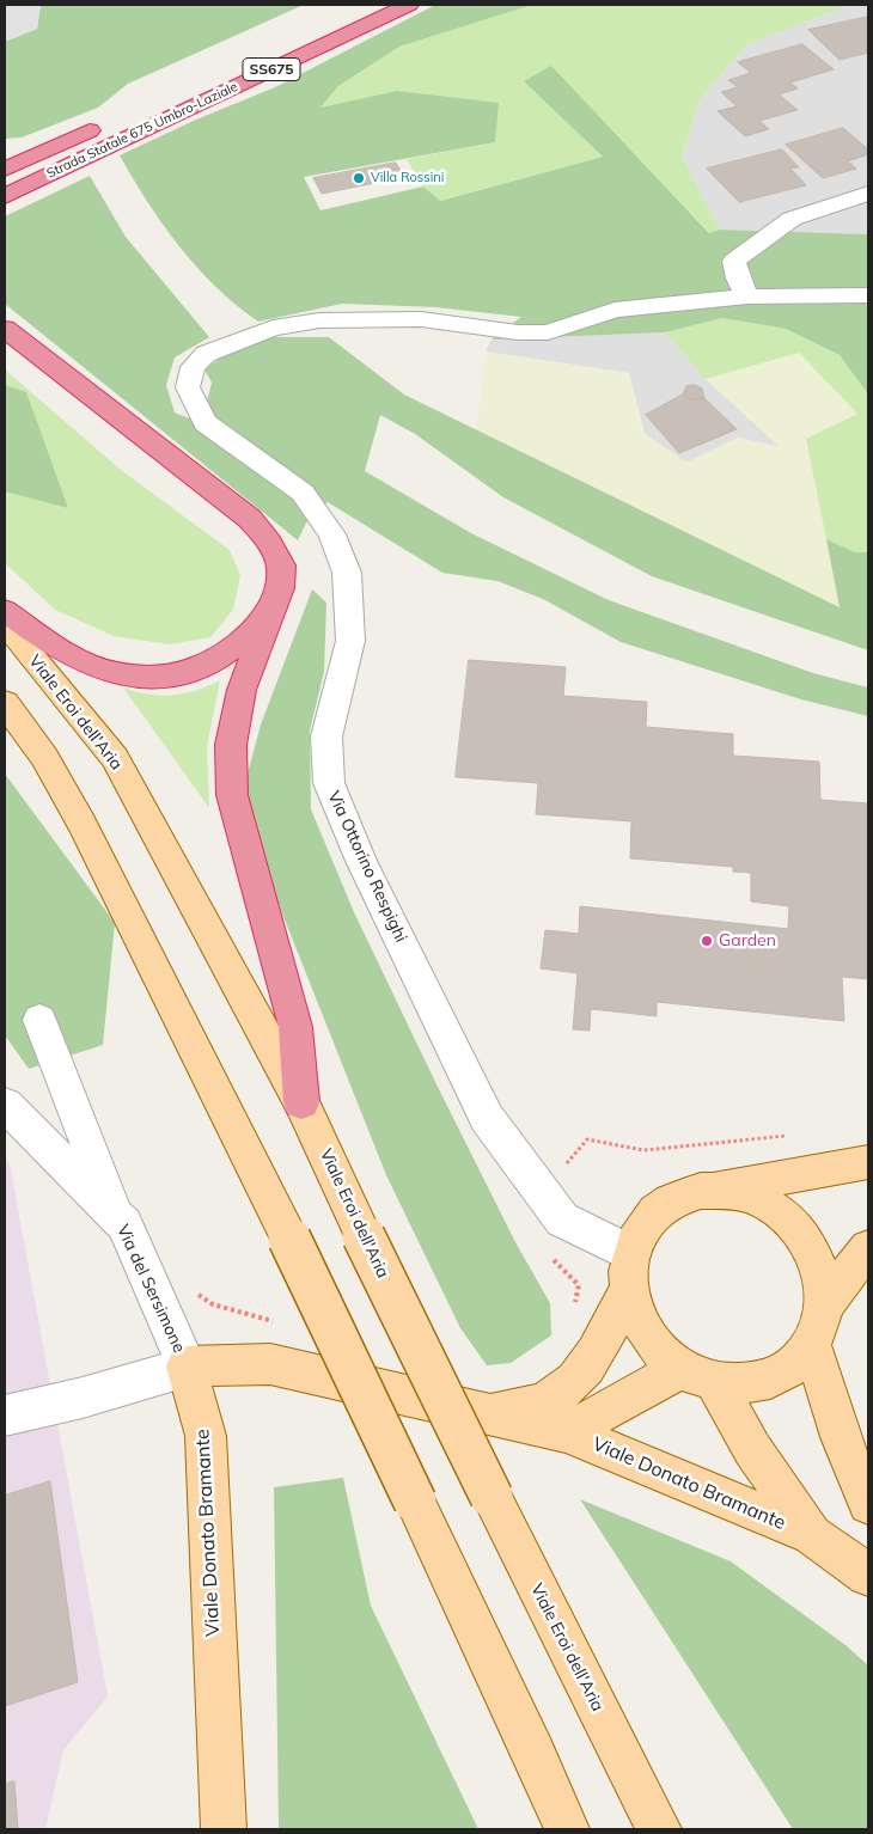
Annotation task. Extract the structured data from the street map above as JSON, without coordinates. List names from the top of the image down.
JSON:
{
  "streets": {
    "highway": ["SS675", "Strada Statale 675 Umbro-Laziale"],
    "main road": ["Viale Eroi dell'Aria", "Viale Donato Bramante"],
    "street": ["Via Ottorino Respighi", "Via del Sersimone"]
  },
  "crossings": [
    ["Via Ottorino Respighi", "Viale Donato Bramante"],
    ["Via del Sersimone", "Viale Donato Bramante"]
  ],
  "places": ["Villa Rossini", "Garden"]
}
